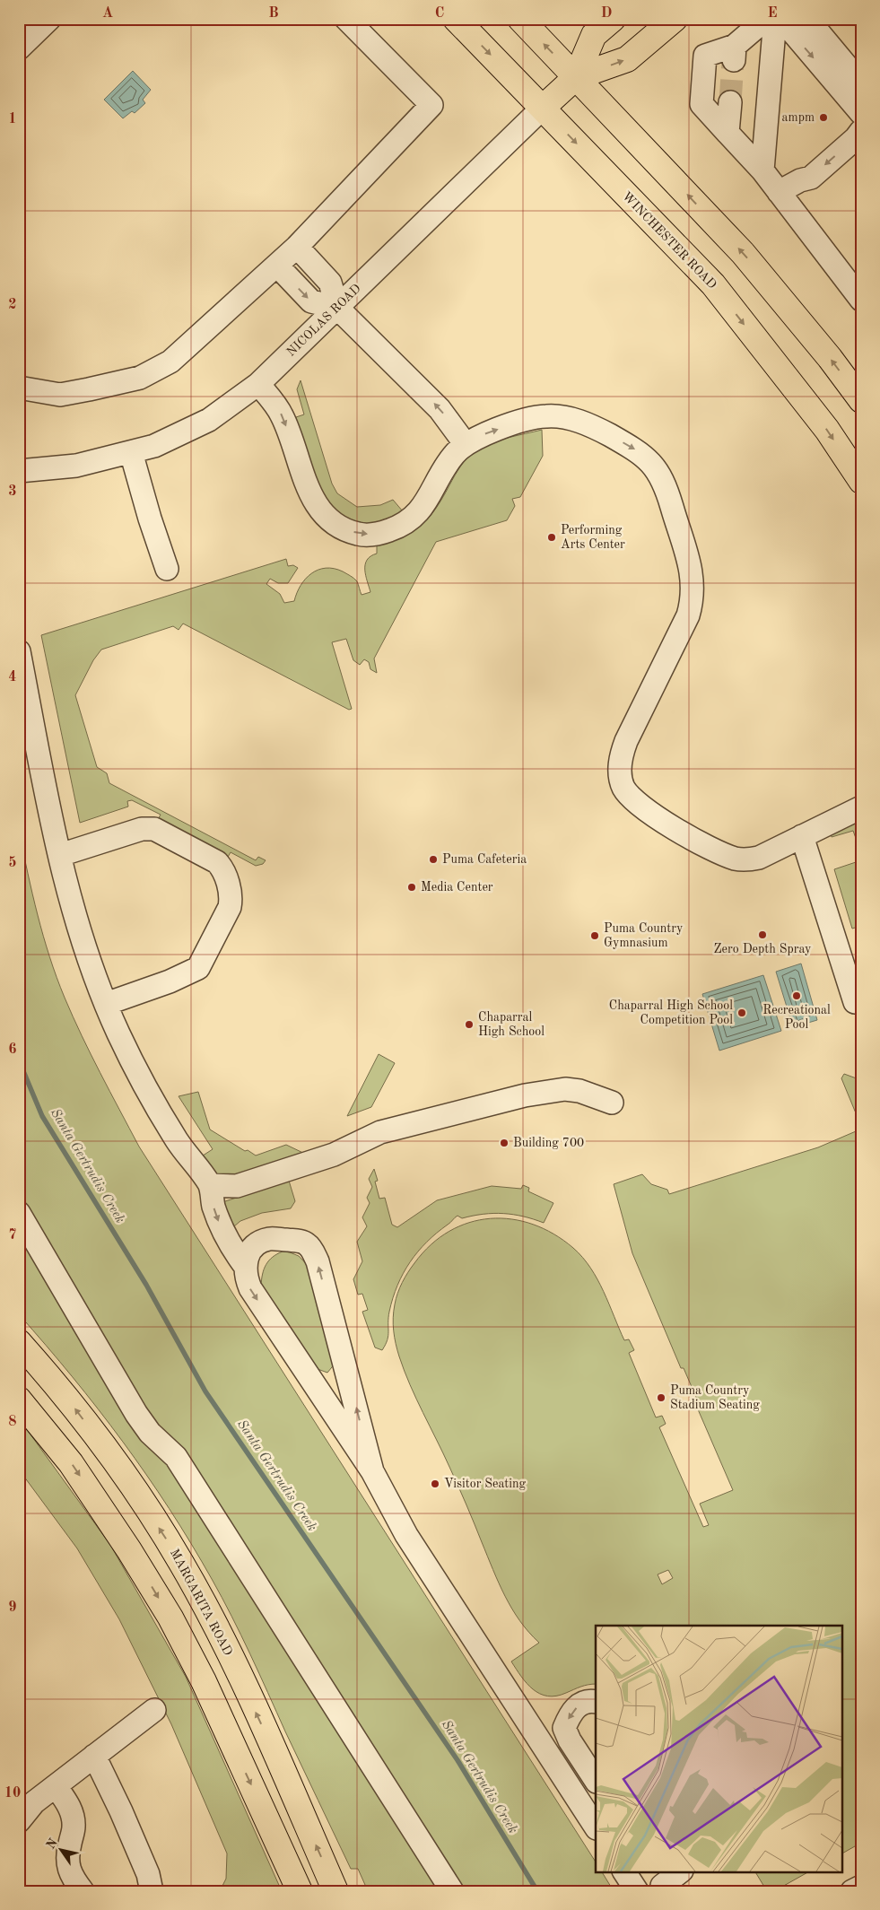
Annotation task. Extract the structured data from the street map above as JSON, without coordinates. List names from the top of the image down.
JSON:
{
  "streets": {
    "main road": ["WINCHESTER ROAD", "NICOLAS ROAD", "MARGARITA ROAD"]
  },
  "crossings": [
    ["WINCHESTER ROAD", "NICOLAS ROAD"]
  ],
  "water": ["Santa Gertrudis Creek"],
  "places": [
    "ampm",
    "Performing Arts Center",
    "Puma Cafeteria",
    "Media Center",
    "Zero Depth Spray",
    "Puma Country Gymnasium",
    "Recreational Pool",
    "Chaparral High School Competition Pool",
    "Chaparral High School",
    "Building 700",
    "Puma Country Stadium Seating",
    "Visitor Seating"
  ],
  "north": "top left",
  "grid": {
    "columns": [
      "A",
      "B",
      "C",
      "D",
      "E"
    ],
    "rows": [
      "1",
      "2",
      "3",
      "4",
      "5",
      "6",
      "7",
      "8",
      "9",
      "10"
    ]
  }
}
